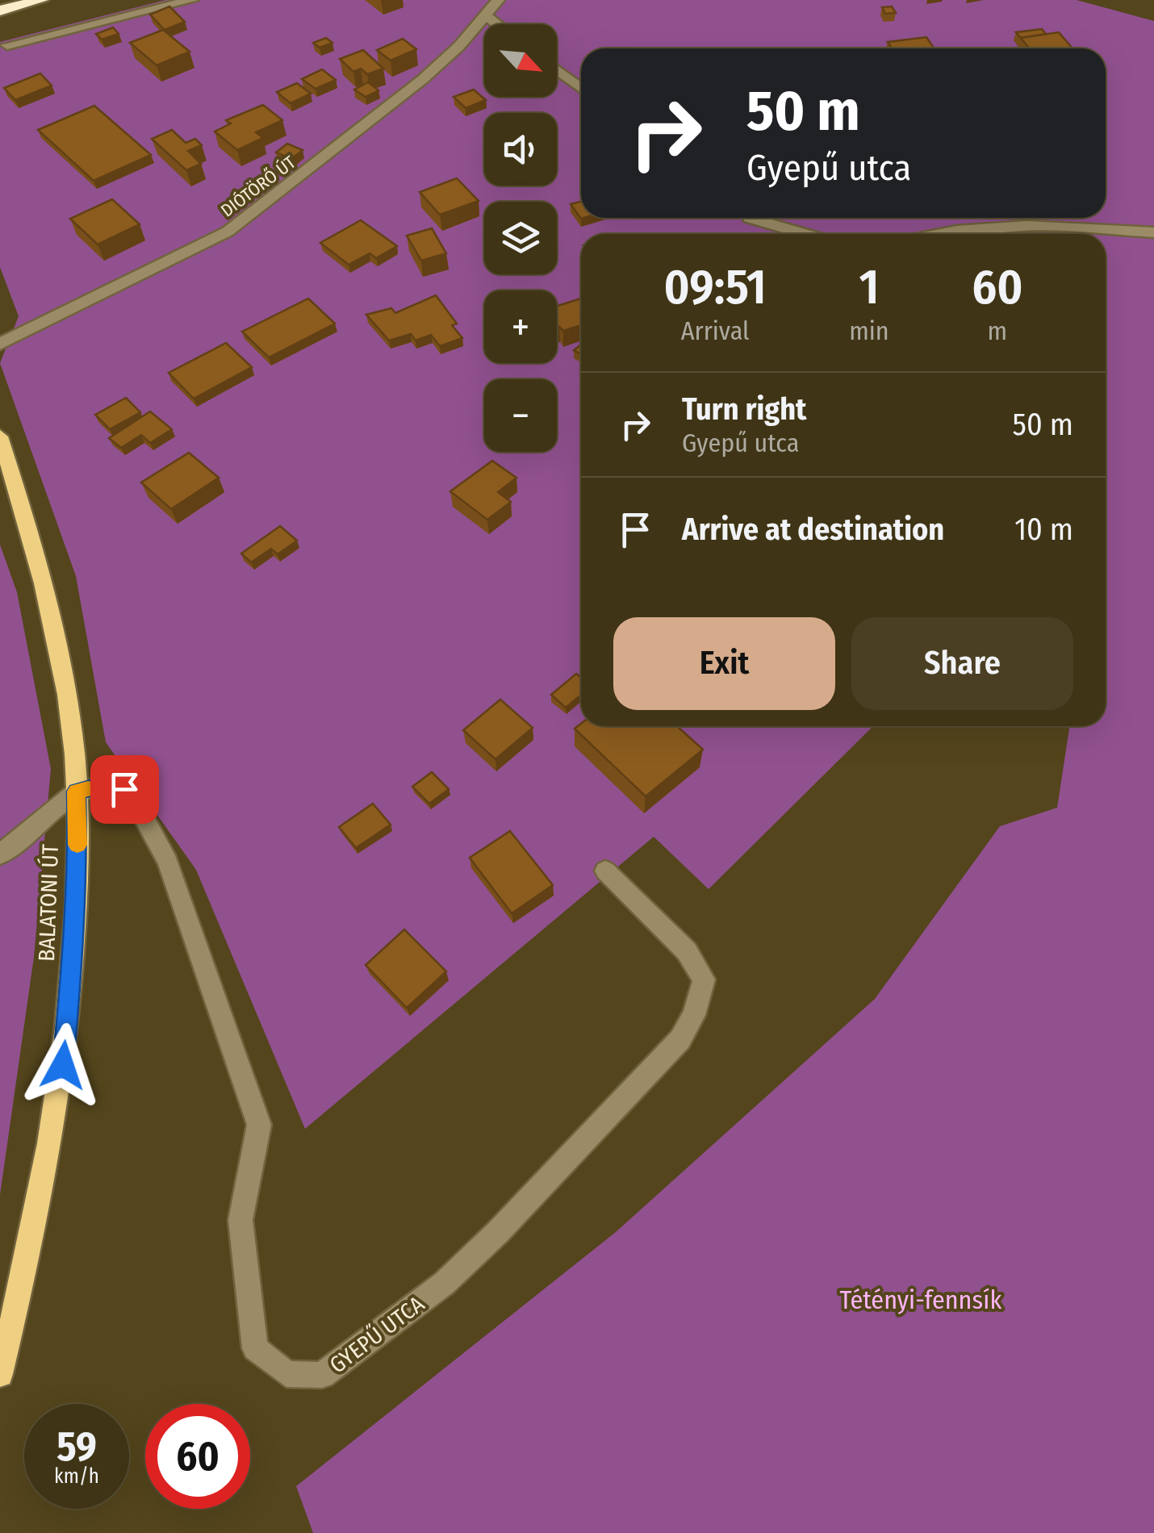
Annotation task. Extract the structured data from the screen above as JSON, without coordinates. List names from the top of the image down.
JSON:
{
  "streets": {
    "main road": ["BALATONI ÚT"],
    "street": ["DIÓTÖRŐ ÚT", "GYEPŰ UTCA"]
  },
  "crossings": [
    ["BALATONI ÚT", "GYEPŰ UTCA"]
  ],
  "parks": ["Tétényi-fennsík"],
  "north": "bottom right",
  "page": {
    "map_buttons": ["+", "−"],
    "turn": ["50 m", "Gyepű utca"],
    "eta": [
      "09:51",
      "Arrival",
      "1",
      "min",
      "60",
      "m"
    ],
    "list": [
      {
        "name": "Turn right",
        "note": "Gyepű utca",
        "value": "50 m"
      },
      {
        "name": "Arrive at destination",
        "value": "10 m"
      }
    ],
    "buttons": ["Exit", "Share"],
    "speed": "59 km/h",
    "limit": "60"
  }
}
